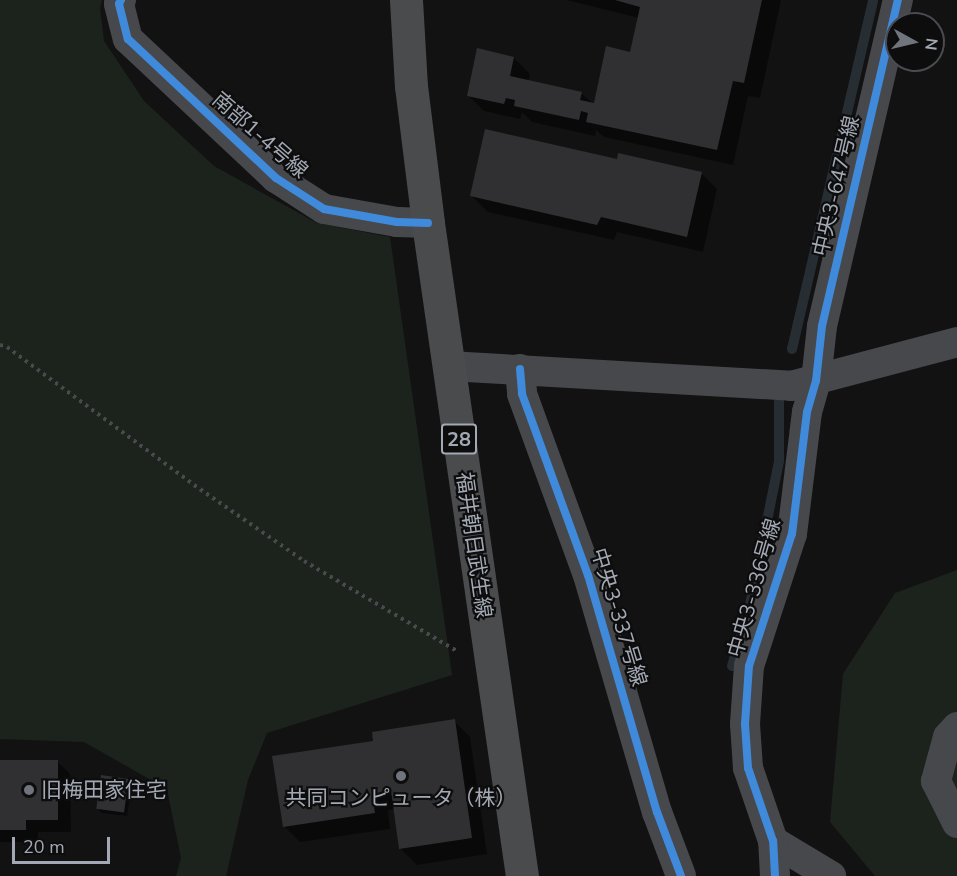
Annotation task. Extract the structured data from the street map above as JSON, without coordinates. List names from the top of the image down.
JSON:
{
  "streets": {
    "main road": ["28", "福井朝日武生線"],
    "street": [
      "南部1-4号線",
      "中央3-647号線",
      "中央3-336号線",
      "中央3-337号線"
    ]
  },
  "crossings": [
    ["南部1-4号線", "福井朝日武生線"],
    ["中央3-647号線", "中央3-336号線"]
  ],
  "places": ["共同コンピュータ（株）", "旧梅田家住宅"],
  "scale_bar": "20 m",
  "north": "right"
}
